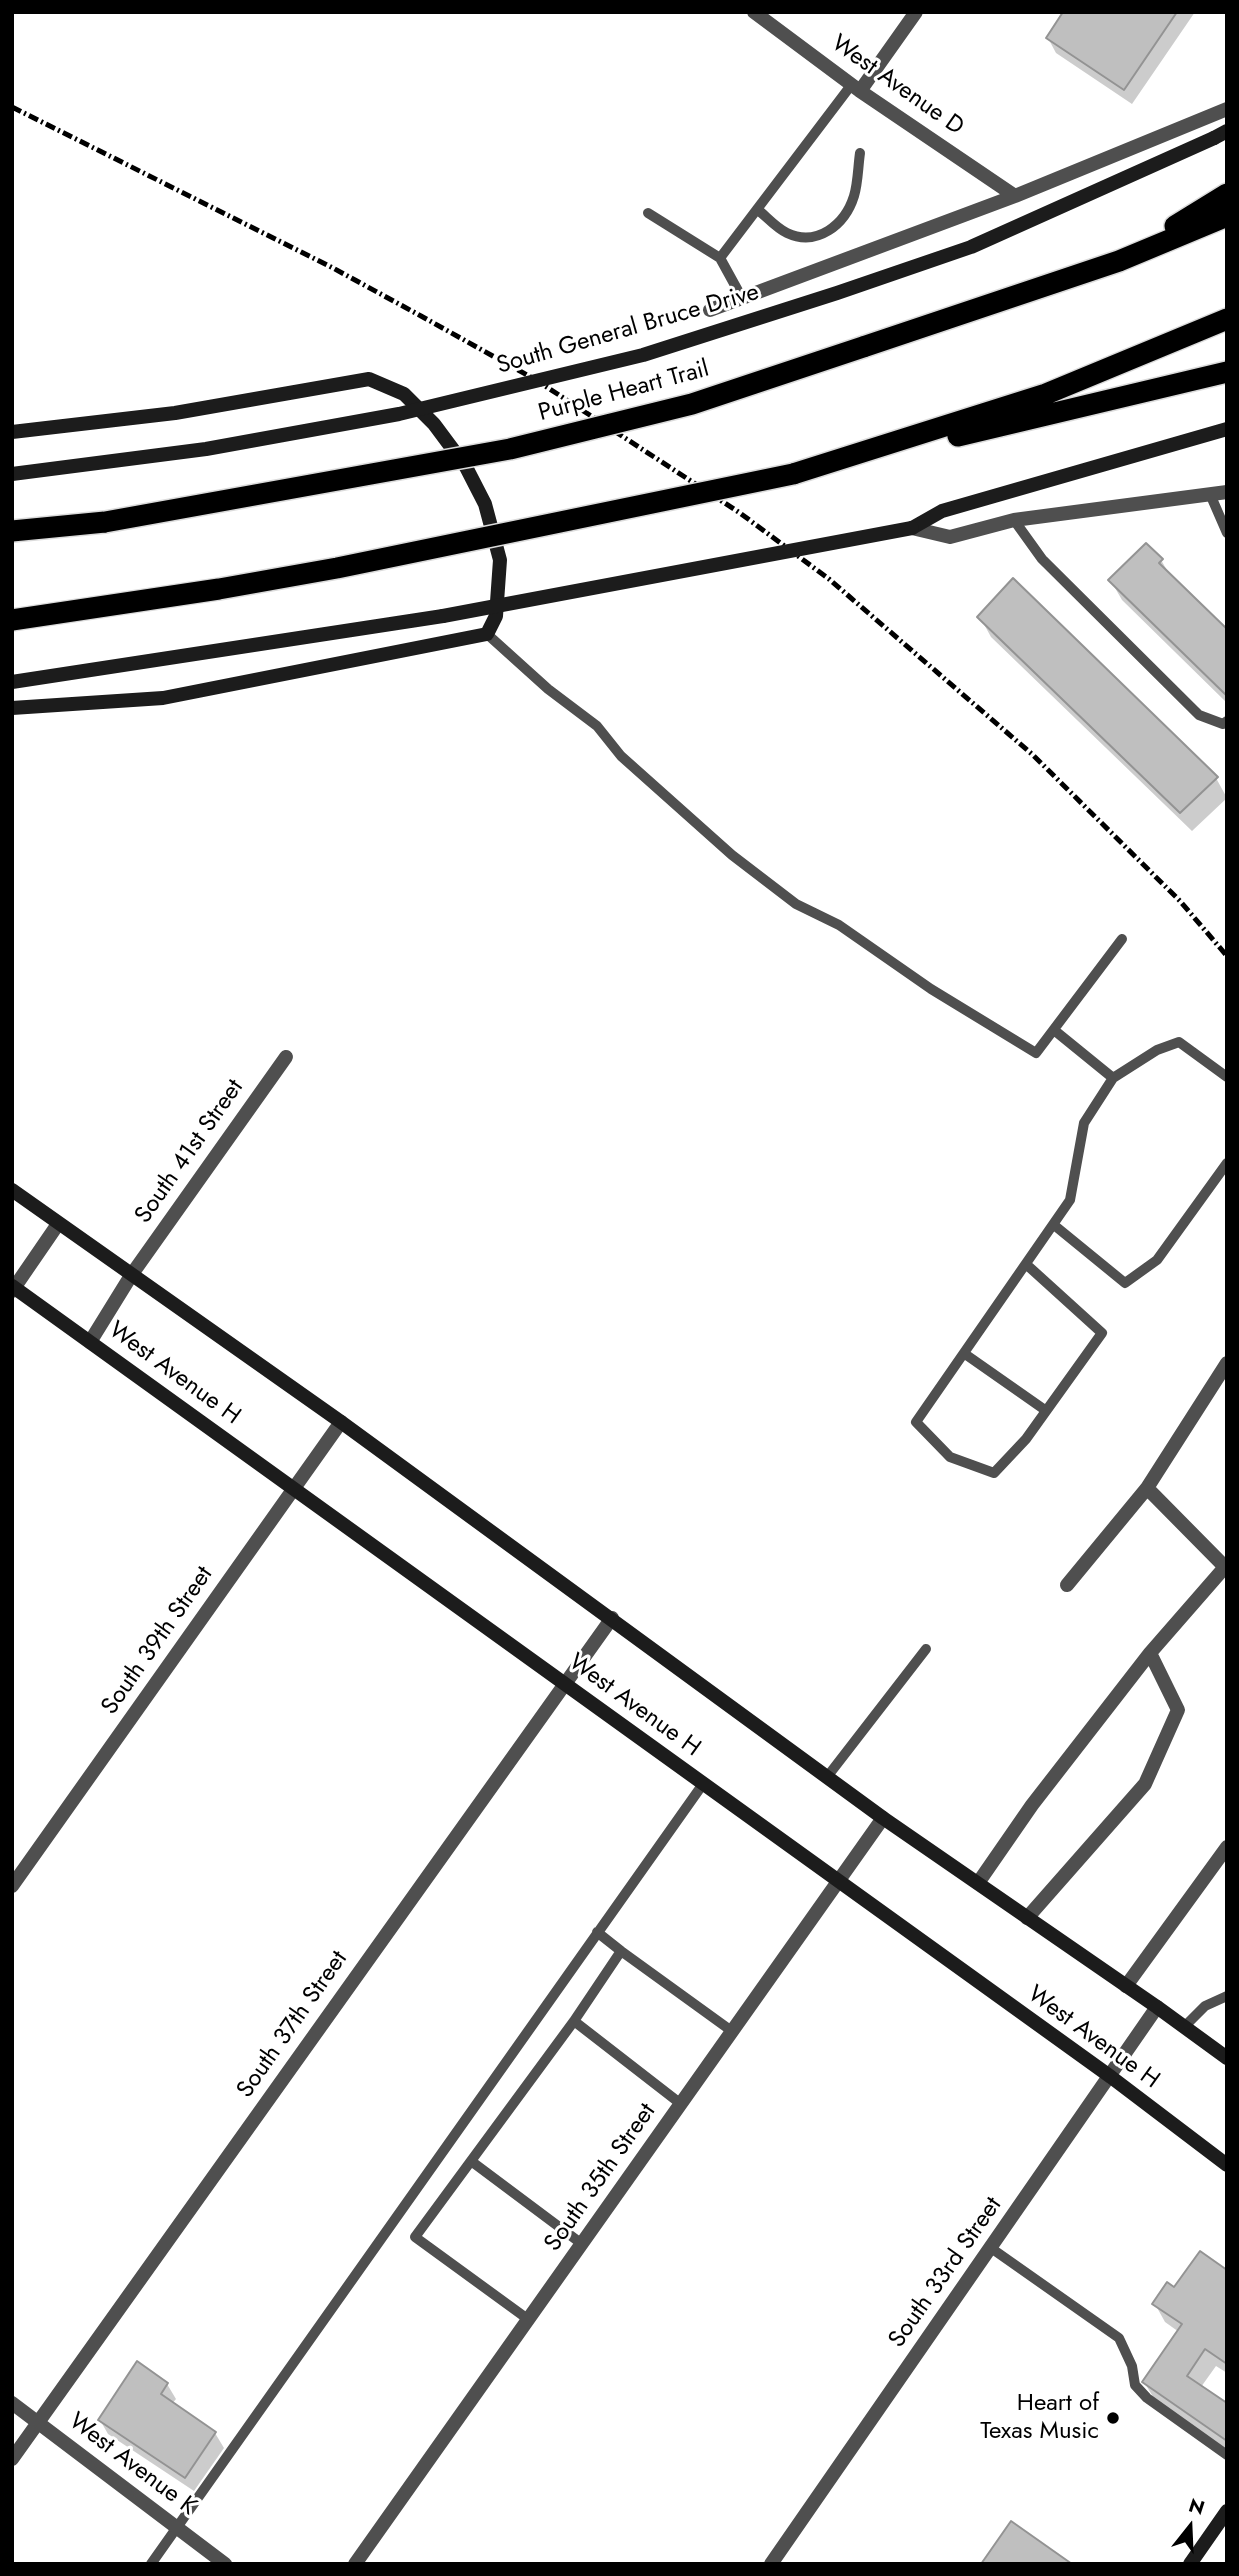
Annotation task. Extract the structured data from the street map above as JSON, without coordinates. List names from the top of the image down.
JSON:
{
  "streets": {
    "highway": ["Purple Heart Trail"],
    "main road": ["South General Bruce Drive", "West Avenue H"],
    "street": [
      "West Avenue D",
      "South 41st Street",
      "South 39th Street",
      "South 37th Street",
      "South 35th Street",
      "South 33rd Street",
      "West Avenue K"
    ]
  },
  "crossings": [
    ["West Avenue D", "South General Bruce Drive"],
    ["South 41st Street", "West Avenue H"],
    ["West Avenue H", "South 39th Street"],
    ["West Avenue H", "South 37th Street"],
    ["West Avenue H", "South 35th Street"],
    ["West Avenue H", "South 33rd Street"],
    ["South 37th Street", "West Avenue K"]
  ],
  "places": ["Heart of Texas Music"],
  "north": "top"
}
